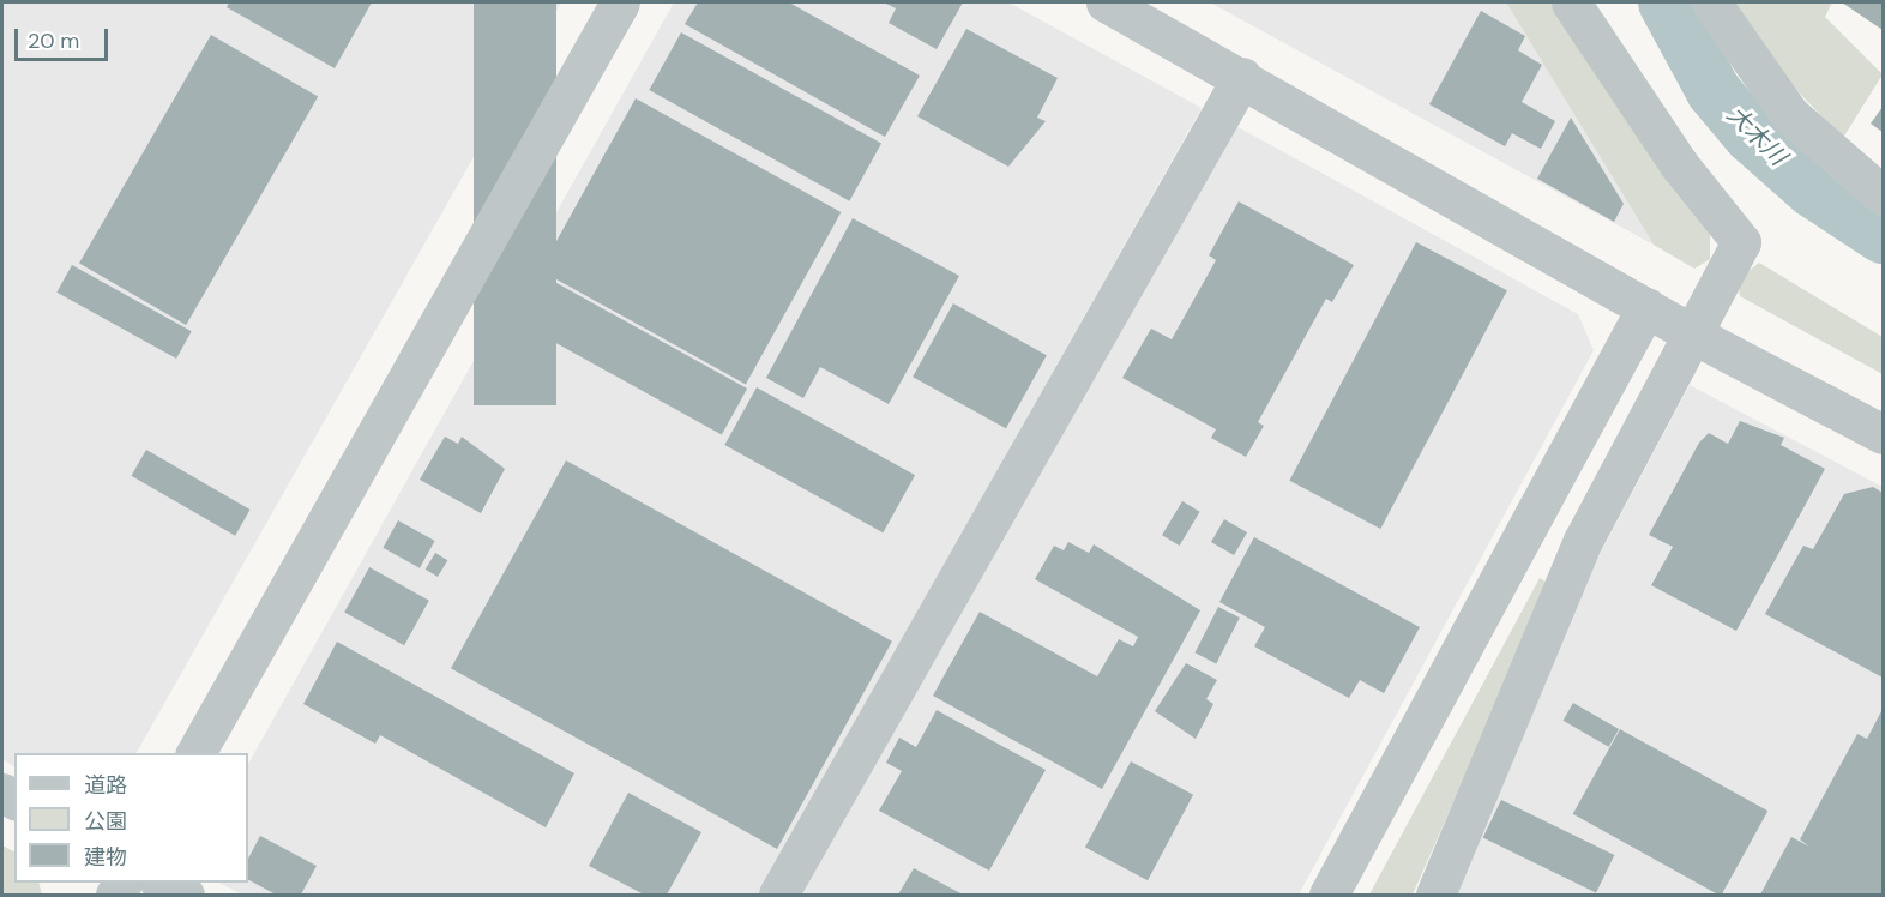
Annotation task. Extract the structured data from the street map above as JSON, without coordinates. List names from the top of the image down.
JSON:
{
  "water": ["大木川"],
  "legend": ["道路", "公園", "建物"],
  "scale_bar": "20 m"
}
